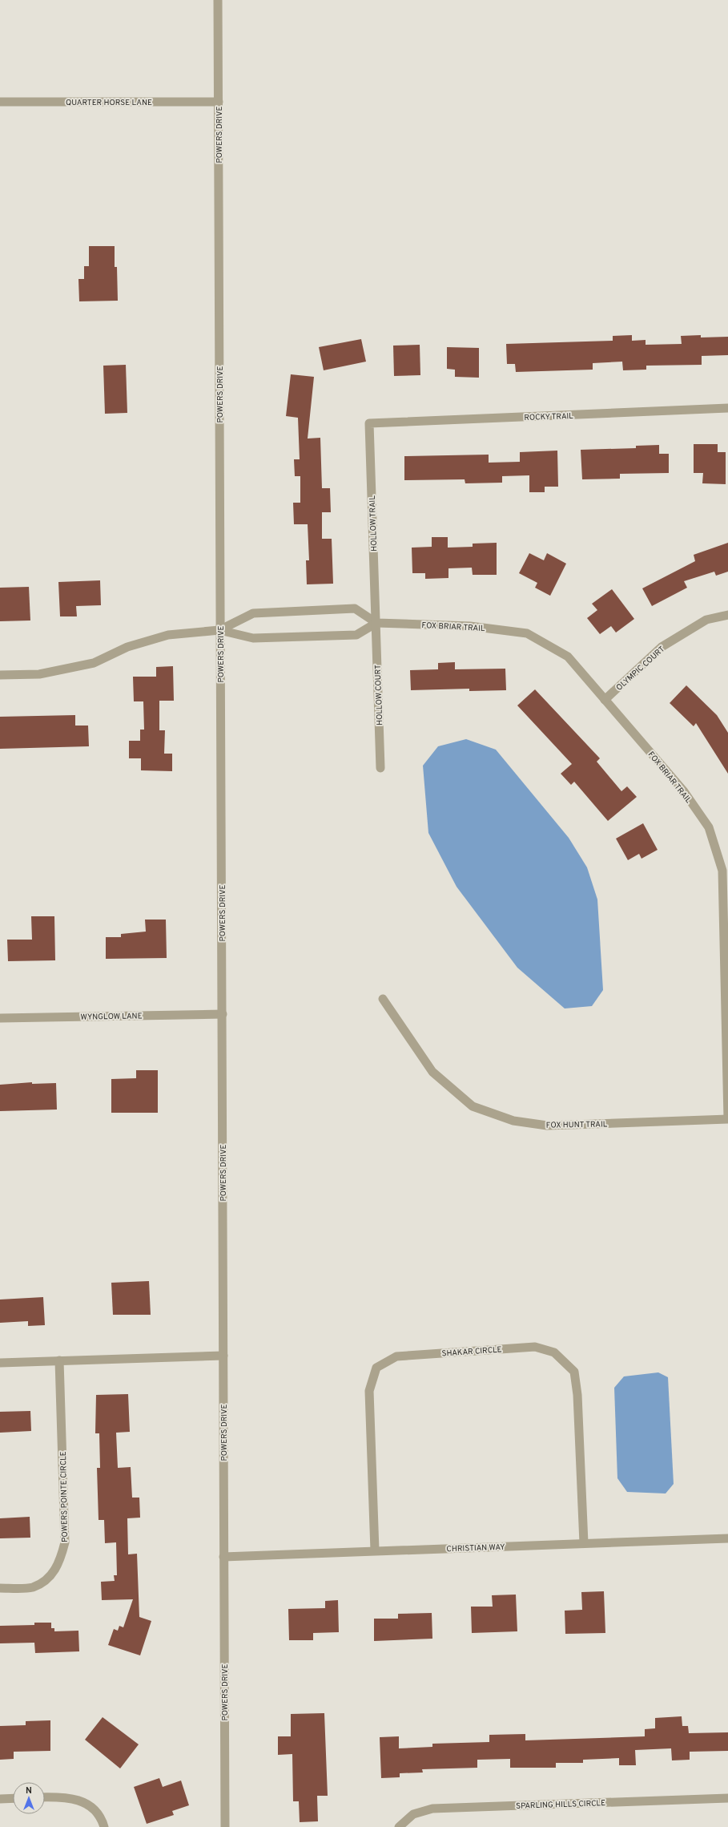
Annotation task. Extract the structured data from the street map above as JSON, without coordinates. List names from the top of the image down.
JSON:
{
  "streets": {
    "street": [
      "QUARTER HORSE LANE",
      "POWERS DRIVE",
      "ROCKY TRAIL",
      "HOLLOW TRAIL",
      "FOX BRIAR TRAIL",
      "OLYMPIC COURT",
      "HOLLOW COURT",
      "WYNGLOW LANE",
      "FOX HUNT TRAIL",
      "SHAKAR CIRCLE",
      "POWERS POINTE CIRCLE",
      "CHRISTIAN WAY",
      "SPARLING HILLS CIRCLE"
    ]
  },
  "crossings": [
    ["QUARTER HORSE LANE", "POWERS DRIVE"],
    ["POWERS DRIVE", "WYNGLOW LANE"],
    ["POWERS DRIVE", "CHRISTIAN WAY"],
    ["ROCKY TRAIL", "HOLLOW TRAIL"],
    ["HOLLOW TRAIL", "FOX BRIAR TRAIL"],
    ["HOLLOW TRAIL", "HOLLOW COURT"],
    ["FOX BRIAR TRAIL", "OLYMPIC COURT"],
    ["FOX BRIAR TRAIL", "HOLLOW COURT"],
    ["FOX BRIAR TRAIL", "FOX HUNT TRAIL"],
    ["SHAKAR CIRCLE", "CHRISTIAN WAY"]
  ],
  "north": "top"
}
